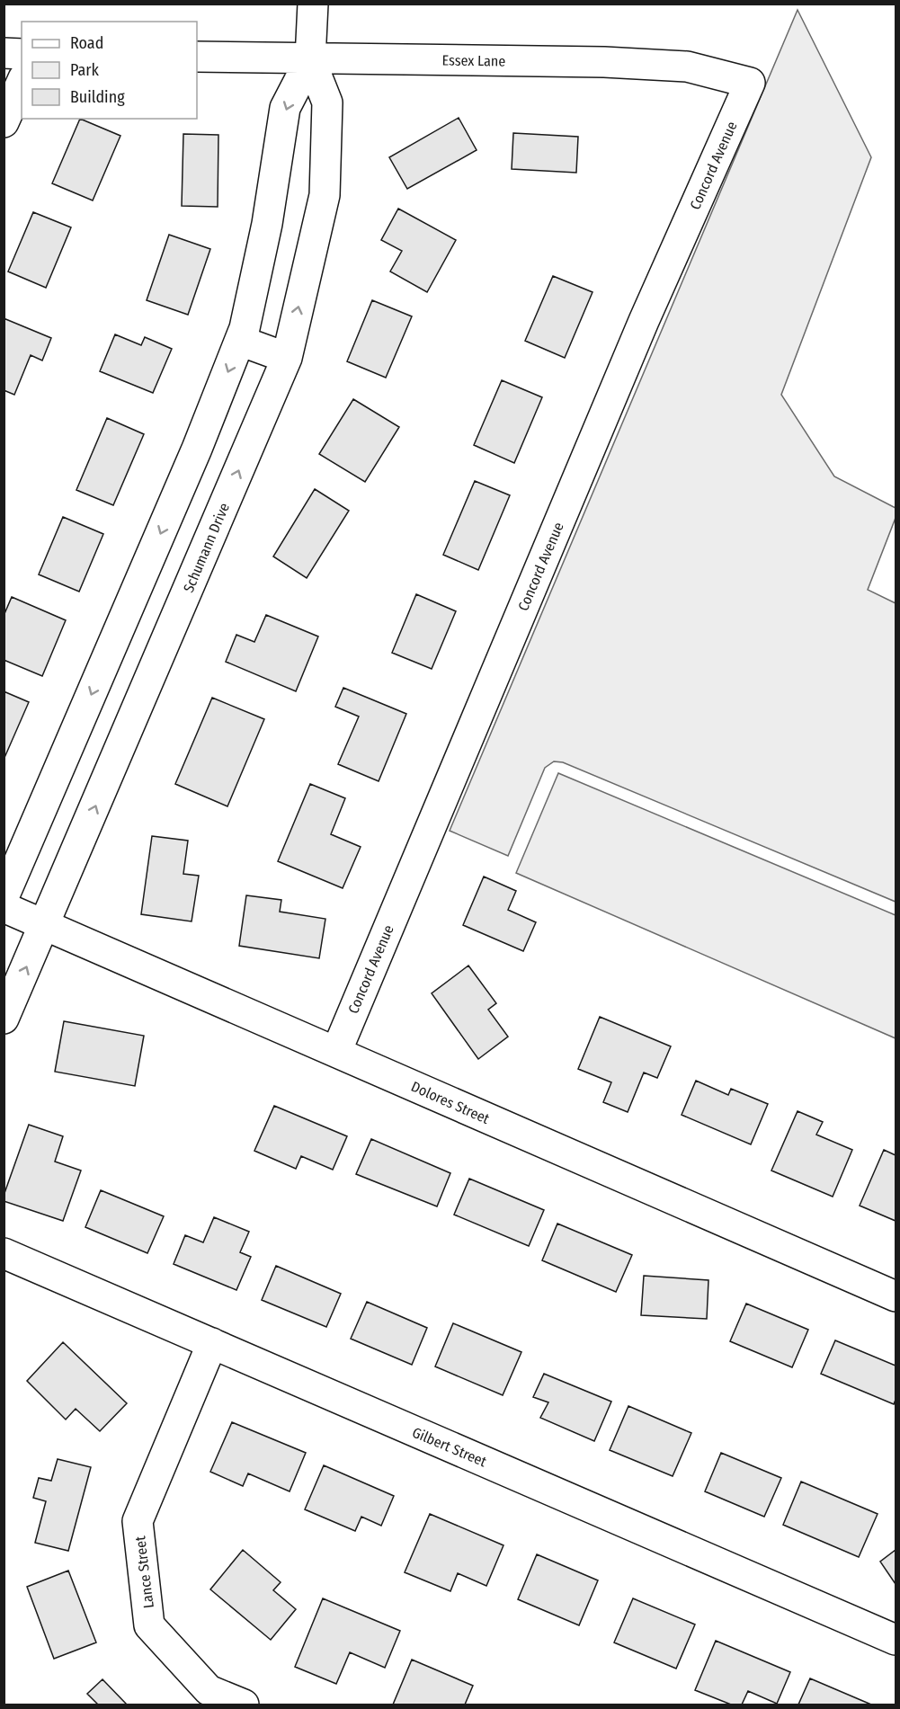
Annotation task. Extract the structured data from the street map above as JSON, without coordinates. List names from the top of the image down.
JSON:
{
  "streets": {
    "street": [
      "Essex Lane",
      "Concord Avenue",
      "Schumann Drive",
      "Dolores Street",
      "Gilbert Street",
      "Lance Street"
    ]
  },
  "crossings": [
    ["Essex Lane", "Concord Avenue"],
    ["Essex Lane", "Schumann Drive"],
    ["Concord Avenue", "Dolores Street"],
    ["Schumann Drive", "Dolores Street"],
    ["Gilbert Street", "Lance Street"]
  ],
  "legend": ["Road", "Park", "Building"]
}
